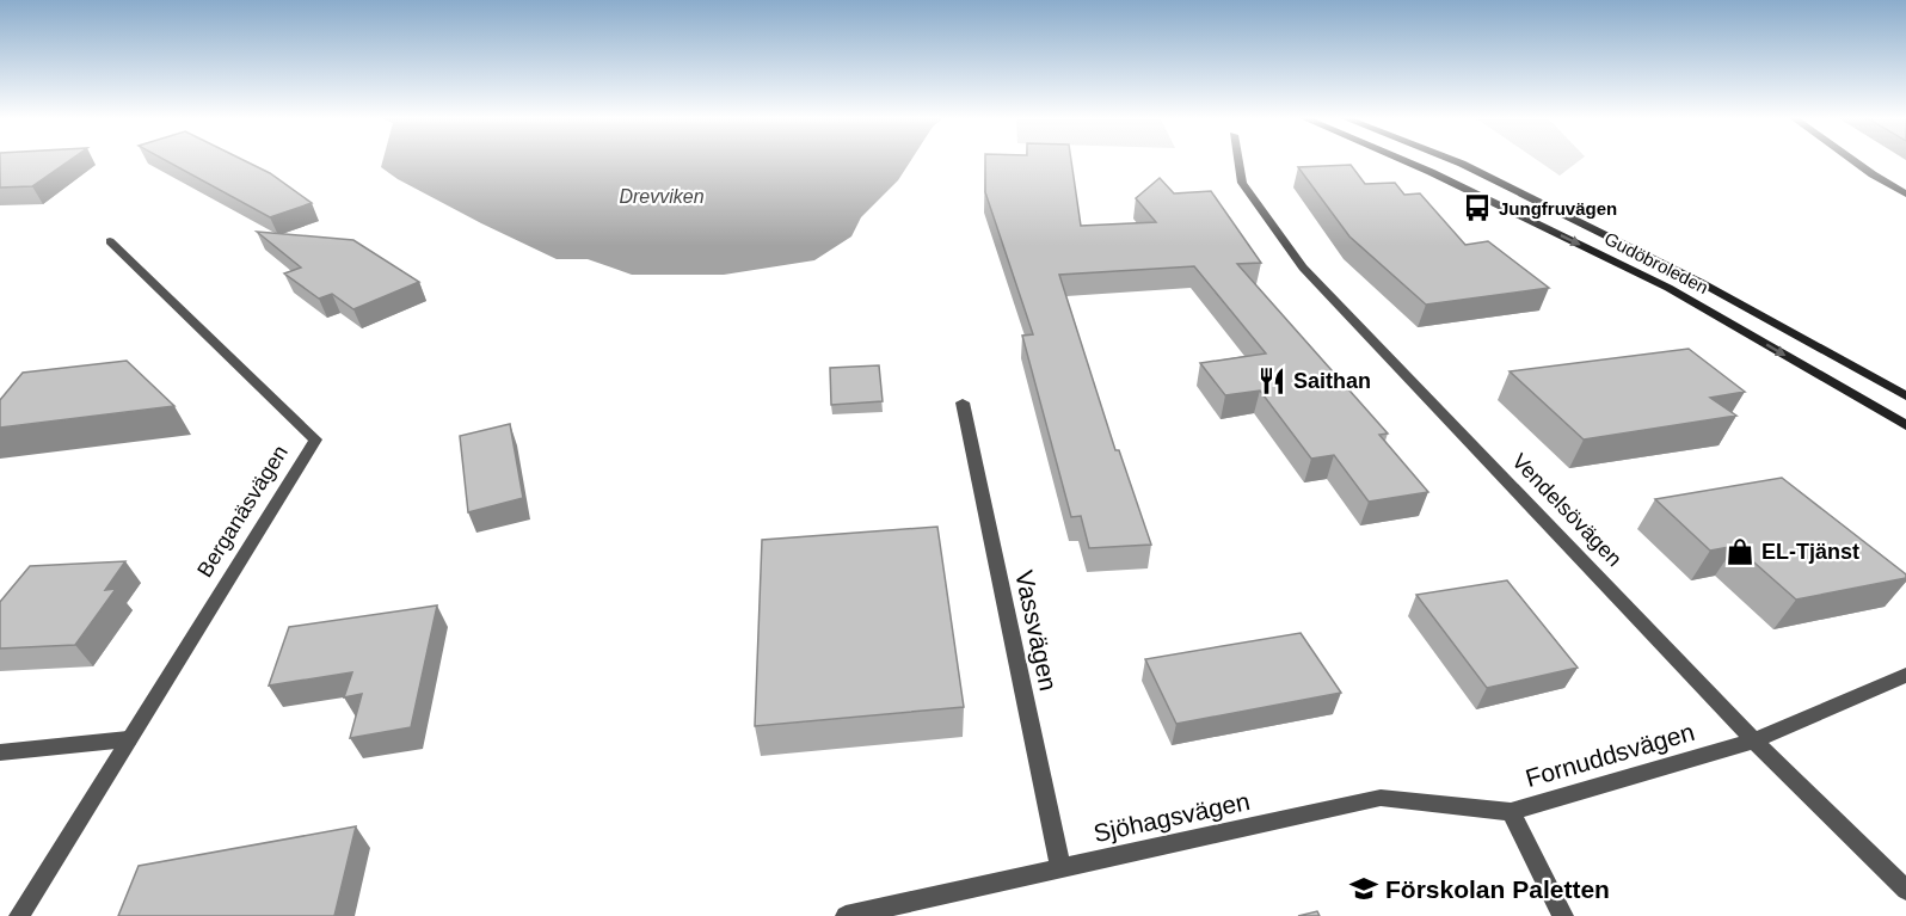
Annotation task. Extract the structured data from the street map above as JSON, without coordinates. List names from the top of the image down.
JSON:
{
  "streets": {
    "main road": ["Gudöbroleden"],
    "street": [
      "Vendelsövägen",
      "Berganäsvägen",
      "Vassvägen",
      "Fornuddsvägen",
      "Sjöhagsvägen"
    ]
  },
  "crossings": [
    ["Vendelsövägen", "Fornuddsvägen"],
    ["Vassvägen", "Sjöhagsvägen"],
    ["Fornuddsvägen", "Sjöhagsvägen"]
  ],
  "water": ["Drevviken"],
  "places": {
    "bus stop": ["Jungfruvägen"],
    "restaurant": ["Saithan"],
    "shop": ["EL-Tjänst"],
    "school or university": ["Förskolan Paletten"]
  }
}
